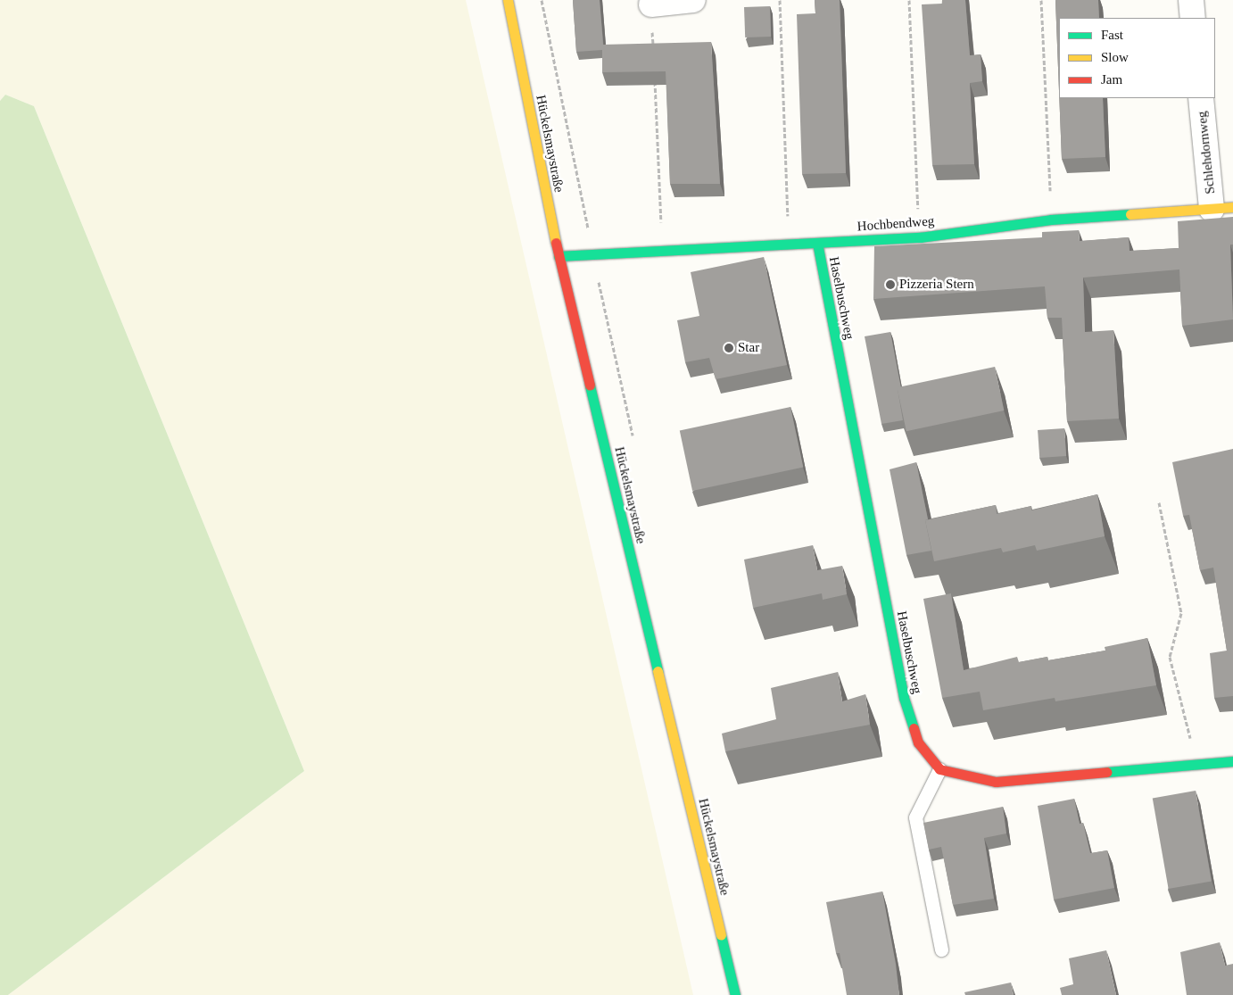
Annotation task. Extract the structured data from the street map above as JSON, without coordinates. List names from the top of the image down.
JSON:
{
  "streets": {
    "street": [
      "Hückelsmaystraße",
      "Schlehdornweg",
      "Hochbendweg",
      "Haselbuschweg"
    ]
  },
  "crossings": [
    ["Hückelsmaystraße", "Hochbendweg"],
    ["Schlehdornweg", "Hochbendweg"],
    ["Hochbendweg", "Haselbuschweg"]
  ],
  "places": ["Pizzeria Stern", "Star"],
  "legend": ["Fast", "Slow", "Jam"]
}
